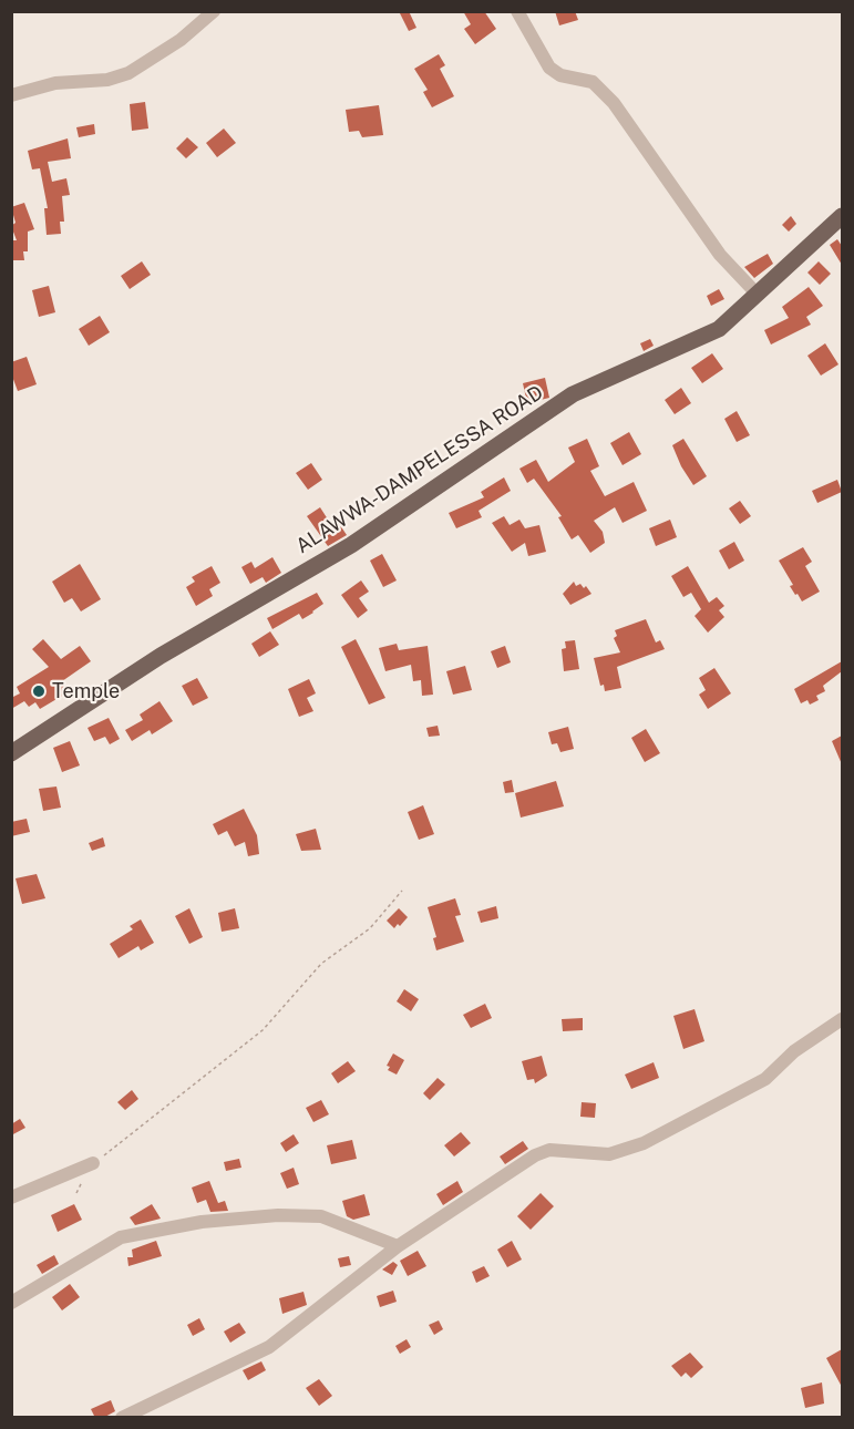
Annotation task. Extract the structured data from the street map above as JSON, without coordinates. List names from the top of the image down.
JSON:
{
  "streets": {
    "main road": ["ALAWWA-DAMPELESSA ROAD"]
  },
  "places": ["Temple"]
}
